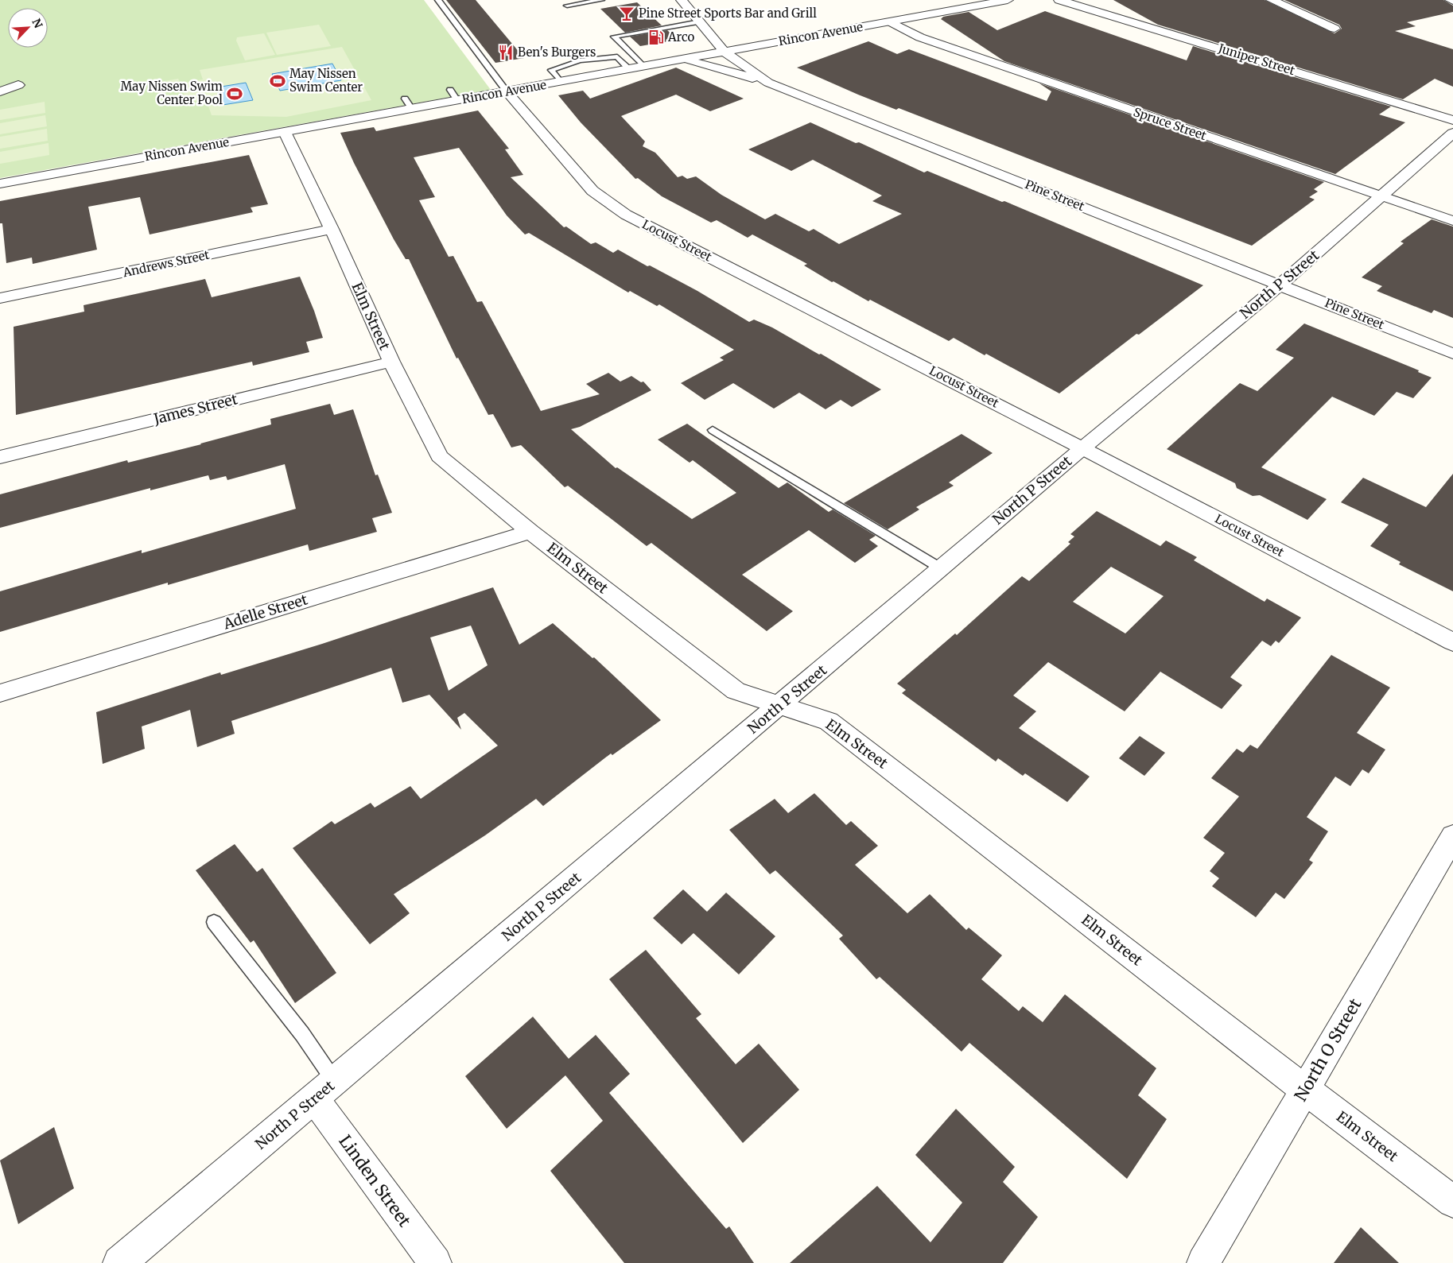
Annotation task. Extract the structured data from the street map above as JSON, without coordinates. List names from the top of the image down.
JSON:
{
  "streets": {
    "street": [
      "Rincon Avenue",
      "Juniper Street",
      "Spruce Street",
      "Pine Street",
      "Locust Street",
      "Andrews Street",
      "North P Street",
      "Elm Street",
      "James Street",
      "Adelle Street",
      "North O Street",
      "Linden Street"
    ]
  },
  "crossings": [
    ["Rincon Avenue", "Spruce Street"],
    ["Rincon Avenue", "Pine Street"],
    ["Rincon Avenue", "Locust Street"],
    ["Rincon Avenue", "Elm Street"],
    ["Spruce Street", "North P Street"],
    ["Pine Street", "North P Street"],
    ["Locust Street", "North P Street"],
    ["Andrews Street", "Elm Street"],
    ["North P Street", "Elm Street"],
    ["North P Street", "Linden Street"],
    ["Elm Street", "James Street"],
    ["Elm Street", "Adelle Street"],
    ["Elm Street", "North O Street"]
  ],
  "places": {
    "bar": ["Pine Street Sports Bar and Grill"],
    "fuel station": ["Arco"],
    "restaurant": ["Ben's Burgers"],
    "sports": ["May Nissen Swim Center", "May Nissen Swim Center Pool"]
  },
  "north": "top right"
}
